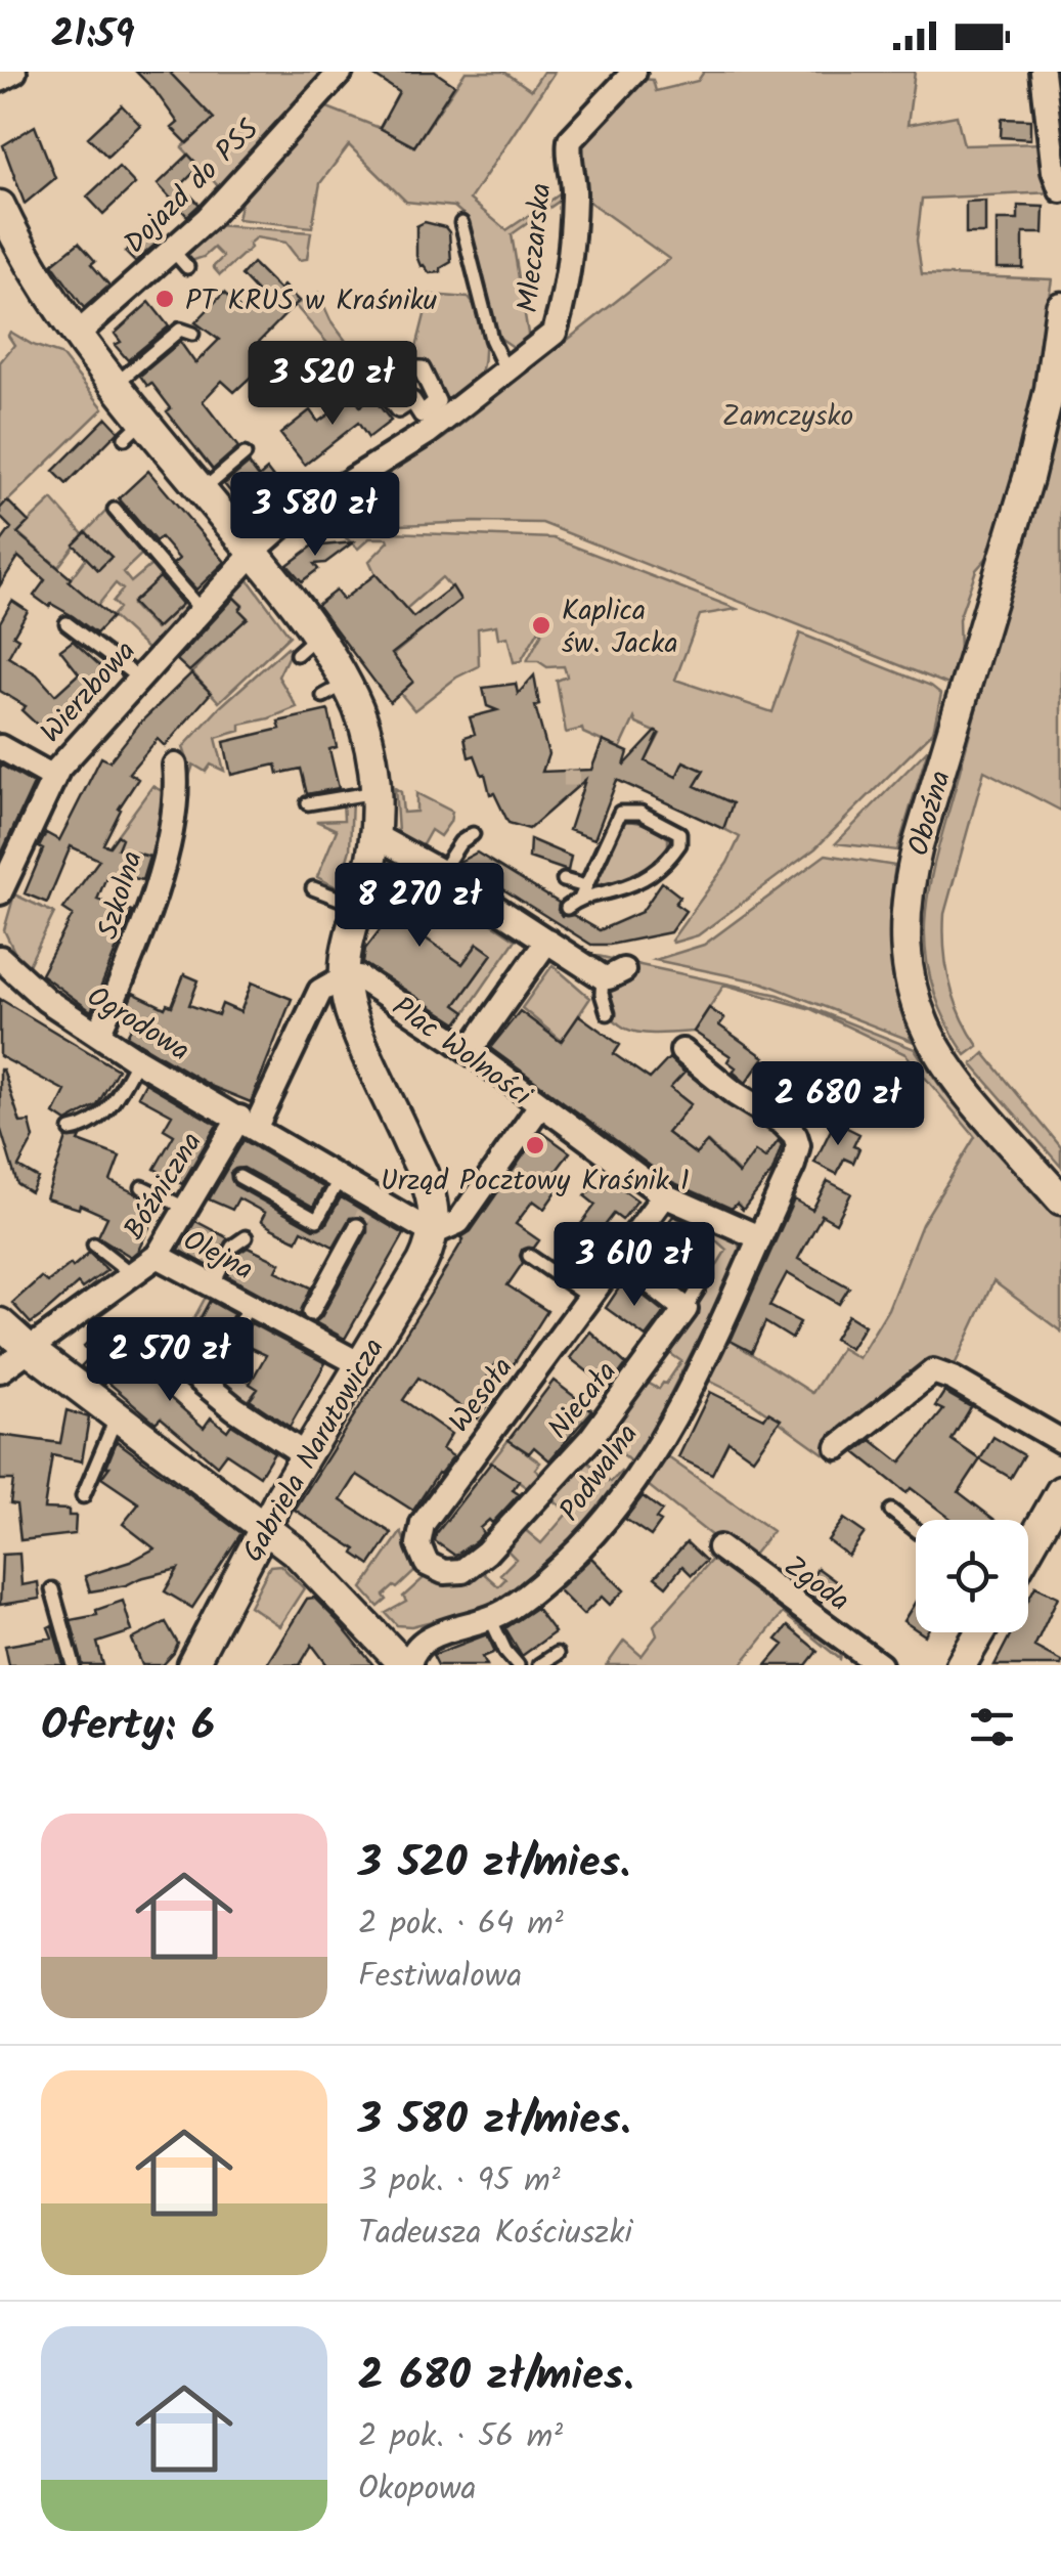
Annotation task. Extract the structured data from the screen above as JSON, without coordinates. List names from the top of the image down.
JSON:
{
  "streets": {
    "street": [
      "Dojazd do PSS",
      "Mleczarska",
      "Wierzbowa",
      "Oboźna",
      "Szkolna",
      "Ogrodowa",
      "Plac Wolności",
      "Bóźniczna",
      "Olejna",
      "Wesoła",
      "Niecała",
      "Gabriela Narutowicza",
      "Podwalna",
      "Zgoda"
    ]
  },
  "crossings": [
    ["Mleczarska", "Wierzbowa"],
    ["Szkolna", "Ogrodowa"],
    ["Ogrodowa", "Bóźniczna"],
    ["Plac Wolności", "Gabriela Narutowicza"],
    ["Bóźniczna", "Olejna"],
    ["Olejna", "Gabriela Narutowicza"],
    ["Wesoła", "Niecała"]
  ],
  "parks": ["Zamczysko"],
  "places": ["PT KRUS w Kraśniku", "Kaplica św. Jacka", "Urząd Pocztowy Kraśnik 1"],
  "page": {
    "status": "21:59",
    "price": [
      "3 520 zł",
      "3 580 zł",
      "8 270 zł",
      "2 680 zł",
      "3 610 zł",
      "2 570 zł"
    ],
    "heading": "Oferty: 6",
    "list": [
      {
        "name": "3 520 zł/mies.",
        "note": "2 pok. · 64 m² · Festiwalowa"
      },
      {
        "name": "3 580 zł/mies.",
        "note": "3 pok. · 95 m² · Tadeusza Kościuszki"
      },
      {
        "name": "2 680 zł/mies.",
        "note": "2 pok. · 56 m² · Okopowa"
      }
    ]
  }
}
